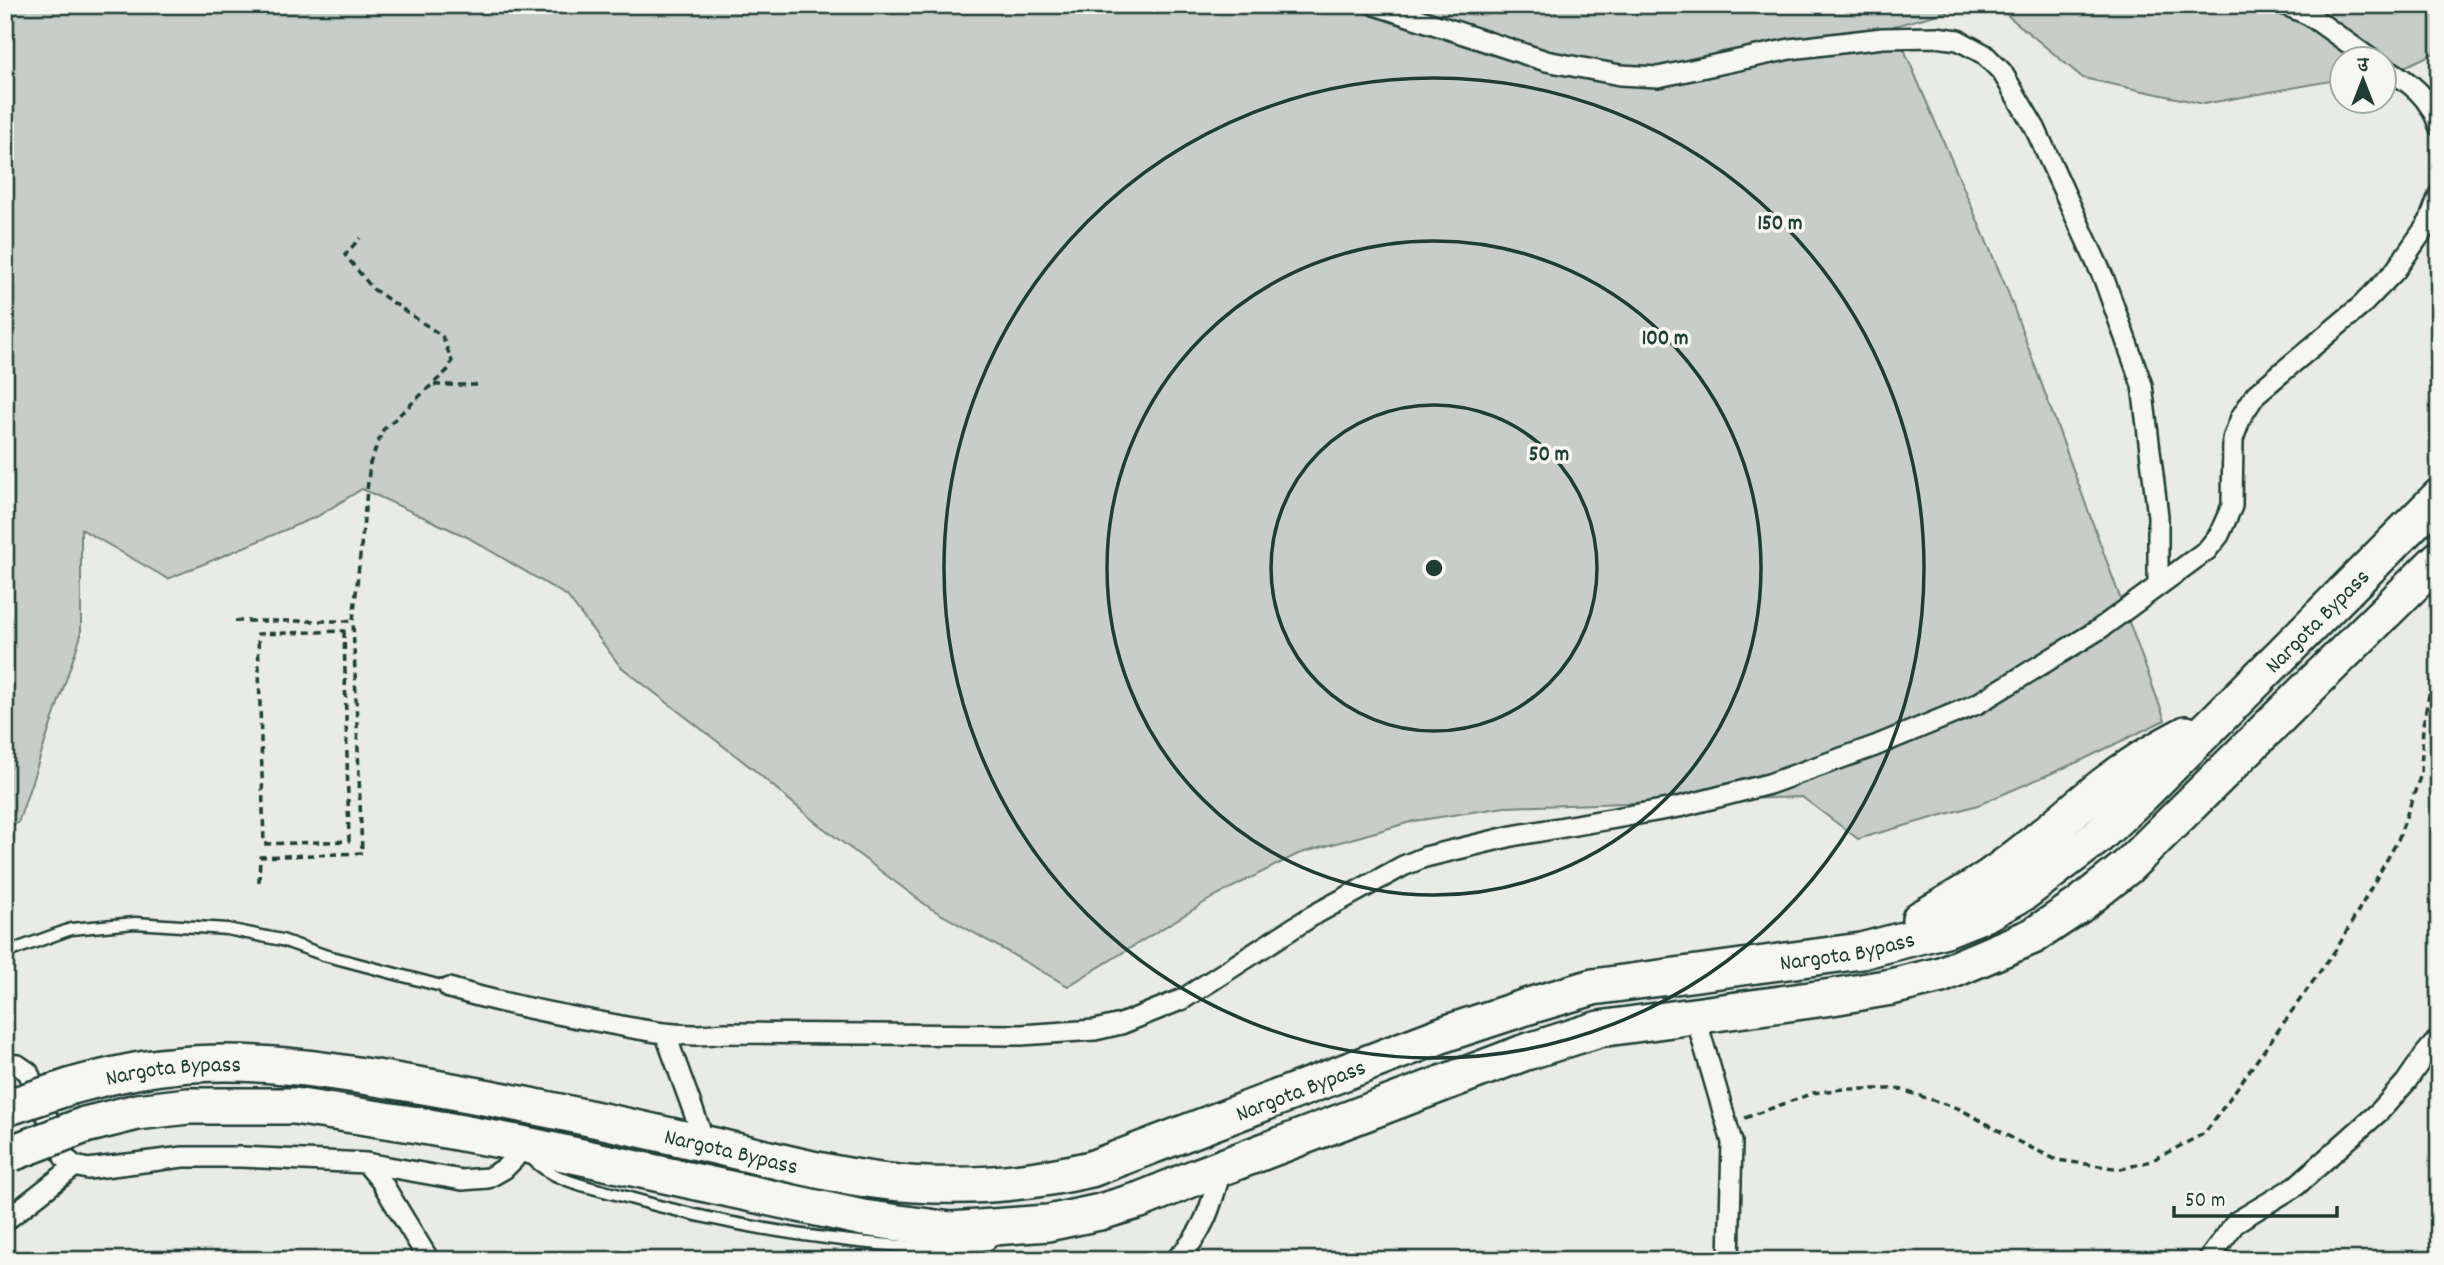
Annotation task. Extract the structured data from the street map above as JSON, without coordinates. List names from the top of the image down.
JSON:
{
  "streets": {
    "highway": ["Nargota Bypass"]
  },
  "scale_bar": "50 m",
  "north": "top",
  "rings": ["150 m", "100 m", "50 m"]
}
